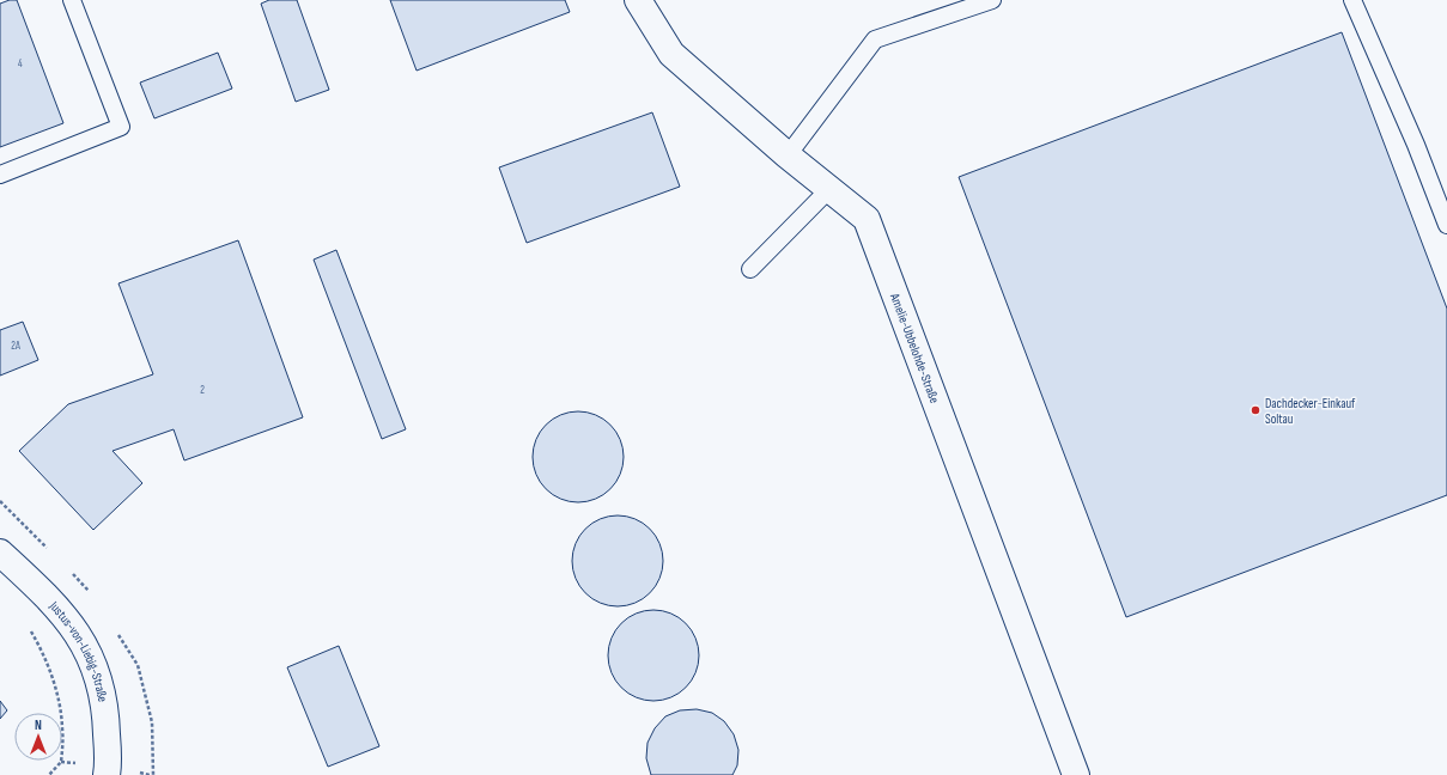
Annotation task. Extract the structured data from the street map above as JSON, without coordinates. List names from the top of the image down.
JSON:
{
  "streets": {
    "street": ["Amelie-Ubbelohde-Straße", "Justus-von-Liebig-Straße"]
  },
  "places": ["Dachdecker-Einkauf Soltau"],
  "house_numbers": ["4", "2A", "2"],
  "north": "top"
}
